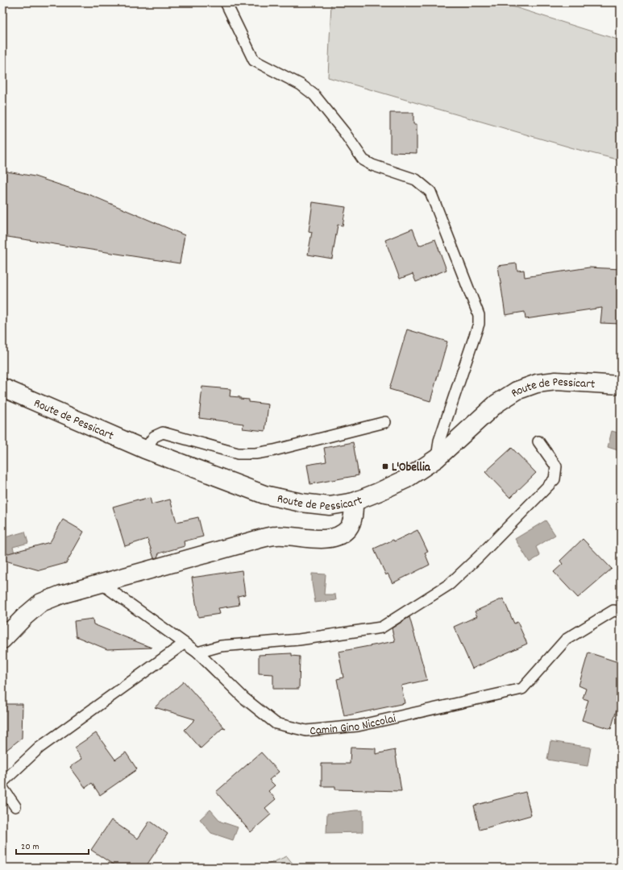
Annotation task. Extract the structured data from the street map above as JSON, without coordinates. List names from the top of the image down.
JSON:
{
  "streets": {
    "street": ["Route de Pessicart"],
    "lane": ["Camin Gino Niccolai"]
  },
  "places": {
    "transit": ["L'Obellia"]
  },
  "scale_bar": "20 m"
}
